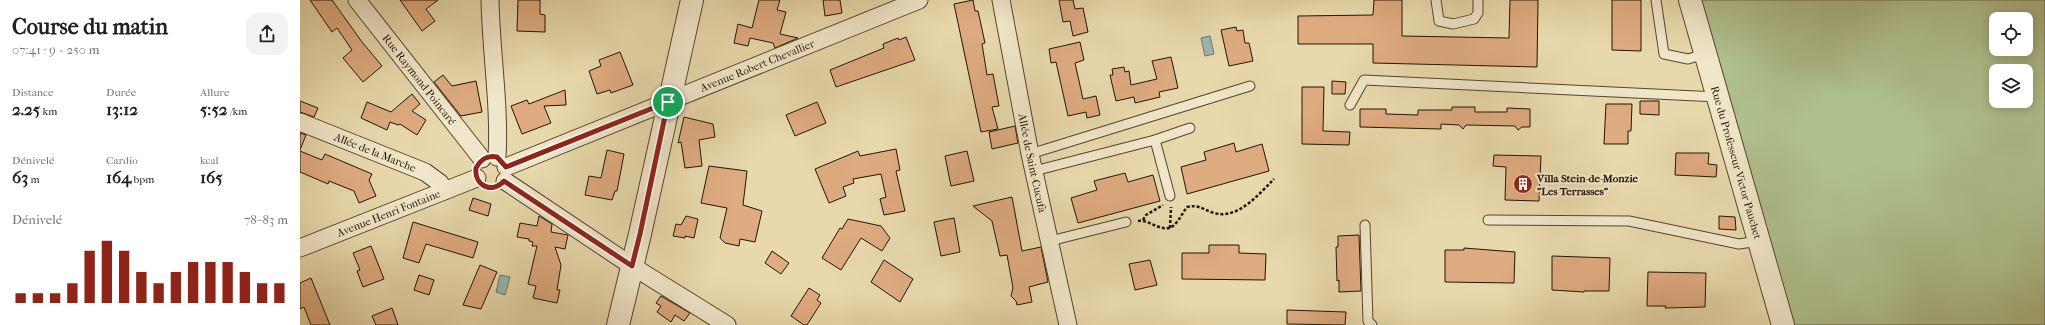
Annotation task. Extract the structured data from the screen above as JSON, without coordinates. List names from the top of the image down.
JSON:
{
  "streets": {
    "street": [
      "Avenue Robert Chevallier",
      "Rue Raymond Poincaré",
      "Allée de la Marche",
      "Rue du Professeur Victor Pauchet",
      "Allée de Saint-Cucufa",
      "Avenue Henri Fontaine"
    ]
  },
  "crossings": [
    ["Avenue Robert Chevallier", "Rue Raymond Poincaré"],
    ["Avenue Robert Chevallier", "Avenue Henri Fontaine"],
    ["Rue Raymond Poincaré", "Avenue Henri Fontaine"],
    ["Allée de la Marche", "Avenue Henri Fontaine"]
  ],
  "places": {
    "building": ["Villa Stein-de-Monzie \"Les Terrasses\""]
  },
  "page": {
    "heading": ["Course du matin", "07:41 · 9 × 250 m"],
    "stats": [
      ["Distance", "2.25 km"],
      ["Durée", "13:12"],
      ["Allure", "5:52 /km"],
      ["Dénivelé", "63 m"],
      ["Cardio", "164 bpm"],
      ["kcal", "165"]
    ],
    "chart": ["Dénivelé", "78–83 m"]
  }
}
